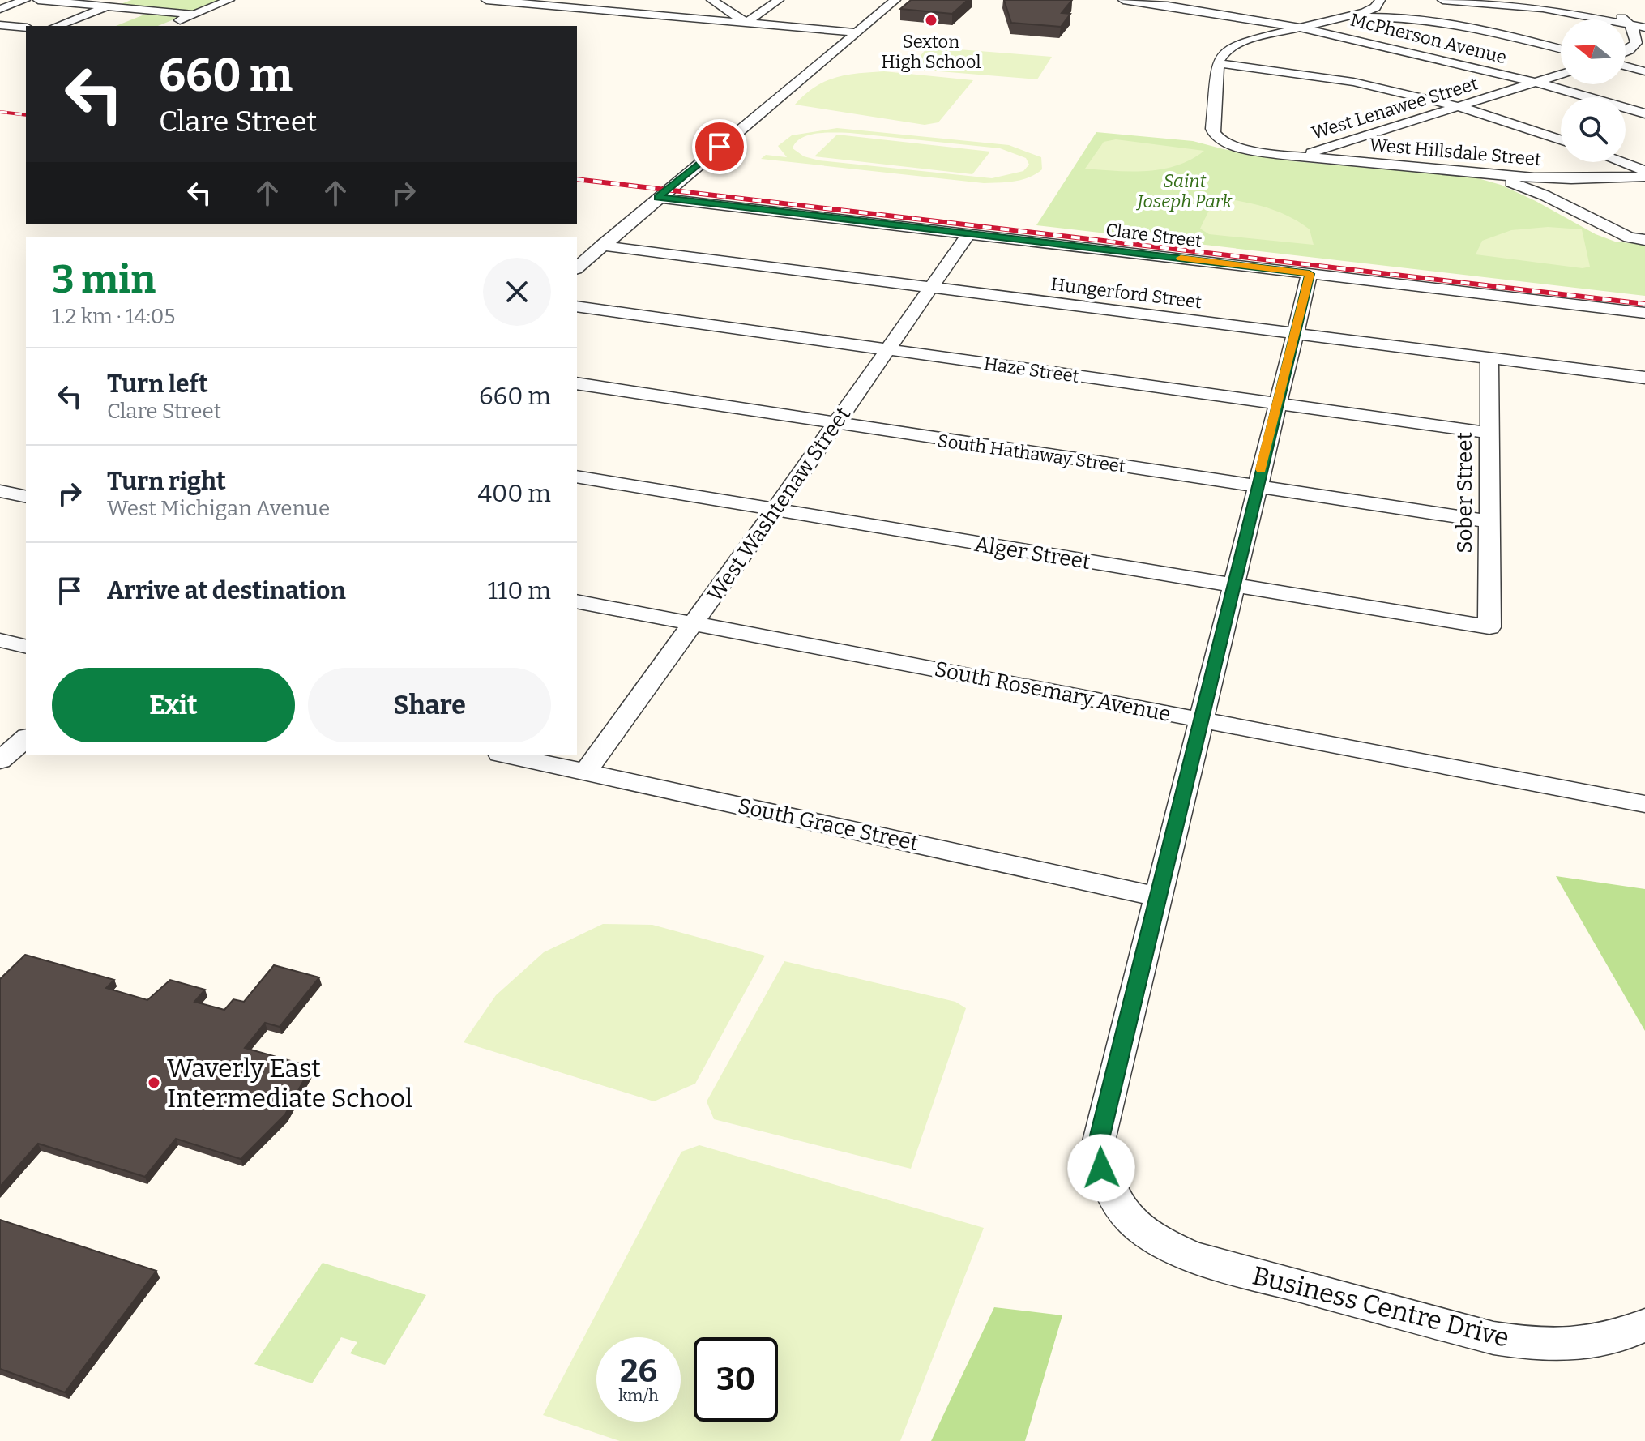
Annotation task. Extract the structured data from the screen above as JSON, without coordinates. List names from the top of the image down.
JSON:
{
  "streets": {
    "street": [
      "McPherson Avenue",
      "West Lenawee Street",
      "West Hillsdale Street",
      "Clare Street",
      "Hungerford Street",
      "Haze Street",
      "South Hathaway Street",
      "Sober Street",
      "West Washtenaw Street",
      "Alger Street",
      "South Rosemary Avenue",
      "South Grace Street",
      "Business Centre Drive"
    ]
  },
  "crossings": [
    ["McPherson Avenue", "West Lenawee Street"],
    ["West Lenawee Street", "West Hillsdale Street"],
    ["Clare Street", "West Washtenaw Street"],
    ["Hungerford Street", "Sober Street"],
    ["Hungerford Street", "West Washtenaw Street"],
    ["Haze Street", "Sober Street"],
    ["Haze Street", "West Washtenaw Street"],
    ["South Hathaway Street", "Sober Street"],
    ["South Hathaway Street", "West Washtenaw Street"],
    ["Sober Street", "Alger Street"],
    ["West Washtenaw Street", "Alger Street"],
    ["West Washtenaw Street", "South Rosemary Avenue"],
    ["West Washtenaw Street", "South Grace Street"],
    ["South Grace Street", "Business Centre Drive"]
  ],
  "parks": ["Saint Joseph Park"],
  "places": ["Sexton High School", "Waverly East Intermediate School"],
  "north": "left",
  "page": {
    "turn": ["660 m", "Clare Street"],
    "heading": ["3 min", "1.2 km · 14:05"],
    "list": [
      {
        "name": "Turn left",
        "note": "Clare Street",
        "value": "660 m"
      },
      {
        "name": "Turn right",
        "note": "West Michigan Avenue",
        "value": "400 m"
      },
      {
        "name": "Arrive at destination",
        "value": "110 m"
      }
    ],
    "buttons": ["Exit", "Share"],
    "speed": "26 km/h",
    "limit": "30"
  }
}
